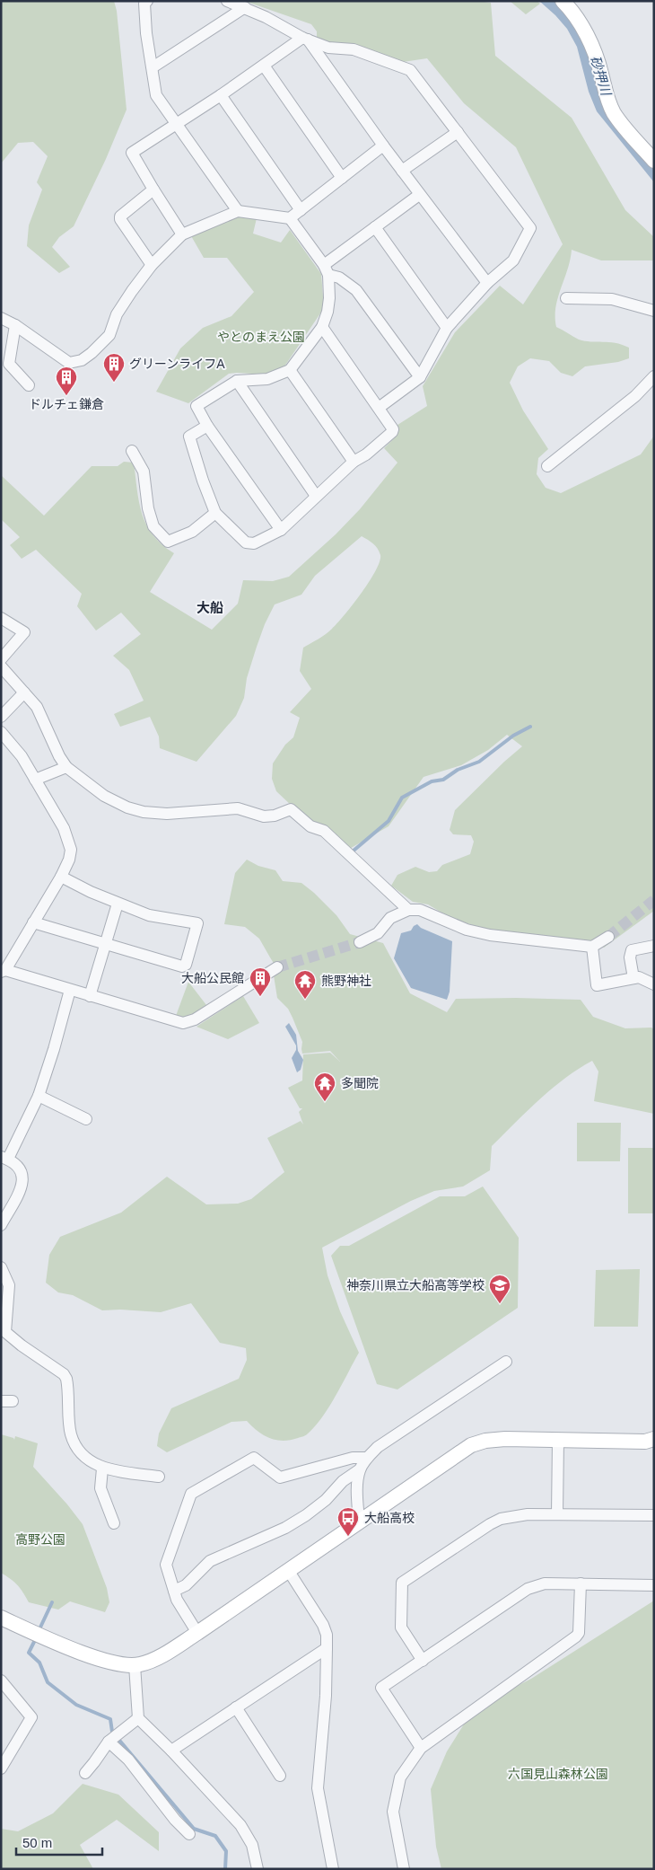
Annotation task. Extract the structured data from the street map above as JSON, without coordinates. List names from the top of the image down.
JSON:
{
  "districts": ["大船"],
  "water": ["砂押川"],
  "parks": ["やとのまえ公園", "高野公園", "六国見山森林公園"],
  "places": {
    "building": ["グリーンライフA", "ドルチェ鎌倉", "大船公民館"],
    "temple": ["熊野神社", "多聞院"],
    "school or university": ["神奈川県立大船高等学校"],
    "bus stop": ["大船高校"]
  },
  "scale_bar": "50 m"
}
